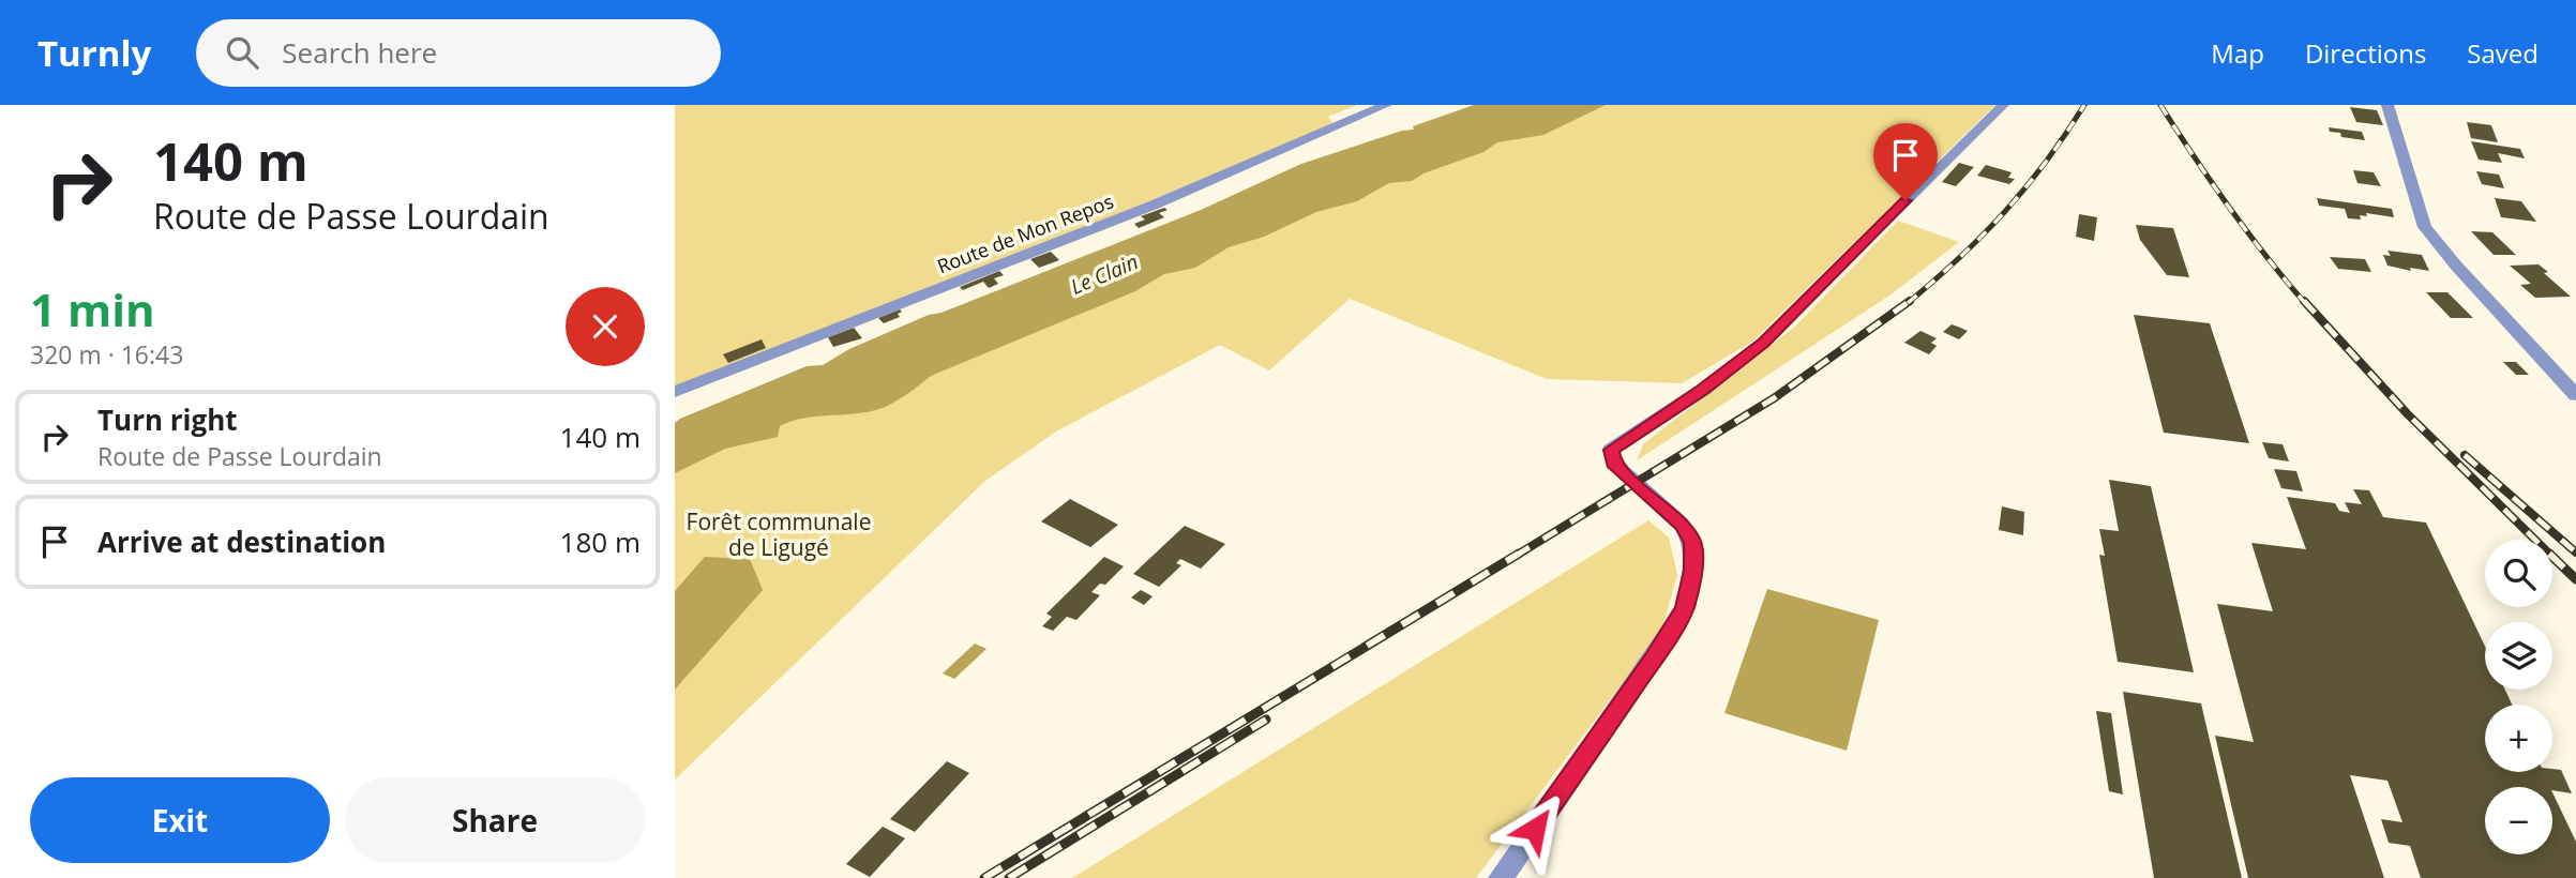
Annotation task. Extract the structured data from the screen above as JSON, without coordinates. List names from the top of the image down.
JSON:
{
  "streets": {
    "street": ["Route de Mon Repos"]
  },
  "water": ["Le Clain"],
  "parks": ["Forêt communale de Ligugé"],
  "page": {
    "header": "Turnly",
    "search": "Search here",
    "nav": ["Map", "Directions", "Saved"],
    "turn": ["140 m", "Route de Passe Lourdain"],
    "heading": ["1 min", "320 m · 16:43"],
    "list": [
      {
        "name": "Turn right",
        "note": "Route de Passe Lourdain",
        "value": "140 m"
      },
      {
        "name": "Arrive at destination",
        "value": "180 m"
      }
    ],
    "map_buttons": ["+", "−"],
    "buttons": ["Exit", "Share"]
  }
}
